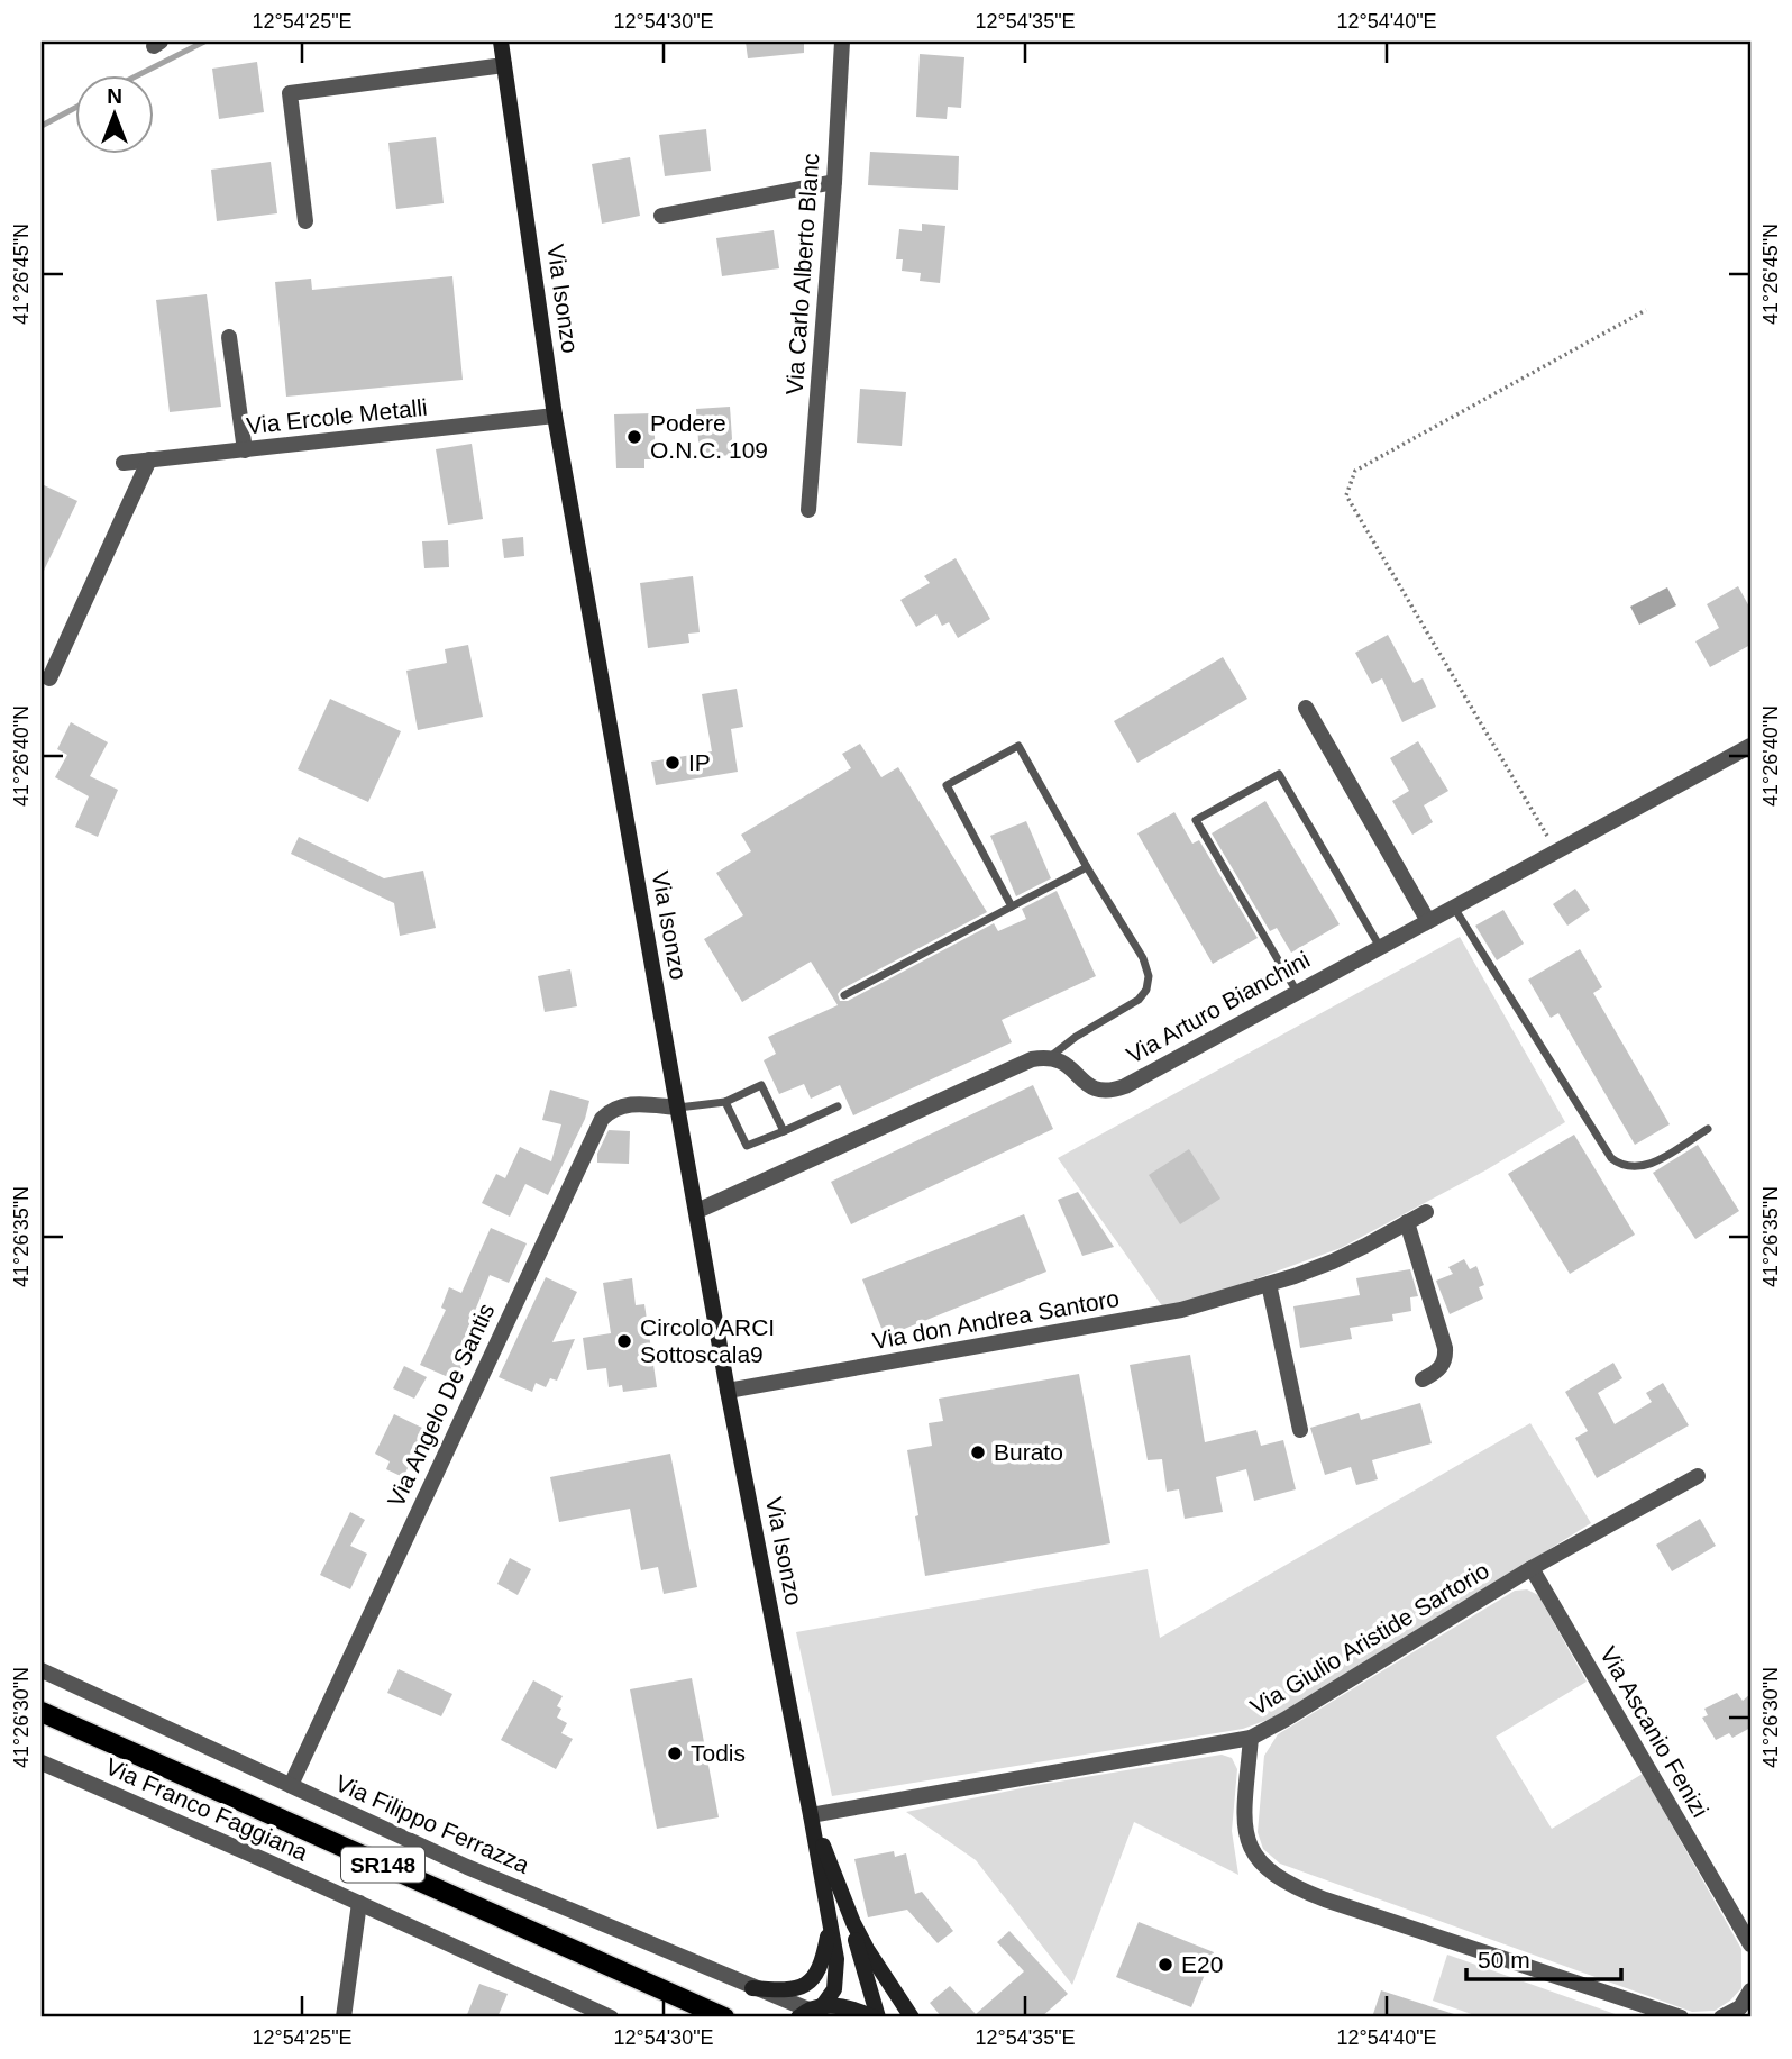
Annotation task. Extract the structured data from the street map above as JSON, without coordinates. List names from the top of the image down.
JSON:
{
  "streets": {
    "main road": ["Via Isonzo", "SR148"],
    "street": [
      "Via Carlo Alberto Blanc",
      "Via Ercole Metalli",
      "Via Arturo Bianchini",
      "Via don Andrea Santoro",
      "Via Angelo De Santis",
      "Via Giulio Aristide Sartorio",
      "Via Ascanio Fenizi",
      "Via Franco Faggiana",
      "Via Filippo Ferrazza"
    ]
  },
  "crossings": [
    ["Via Isonzo", "Via Ercole Metalli"],
    ["Via Isonzo", "Via don Andrea Santoro"],
    ["Via Isonzo", "Via Angelo De Santis"],
    ["Via Isonzo", "Via Giulio Aristide Sartorio"],
    ["Via Angelo De Santis", "Via Filippo Ferrazza"],
    ["Via Giulio Aristide Sartorio", "Via Ascanio Fenizi"]
  ],
  "places": [
    "Podere O.N.C. 109",
    "IP",
    "Circolo ARCI Sottoscala9",
    "Burato",
    "Todis",
    "E20"
  ],
  "scale_bar": "50 m",
  "north": "top",
  "coordinates": [
    "12°54'25\"E",
    "12°54'30\"E",
    "12°54'35\"E",
    "12°54'40\"E",
    "41°26'45\"N",
    "41°26'40\"N",
    "41°26'35\"N",
    "41°26'30\"N"
  ]
}
